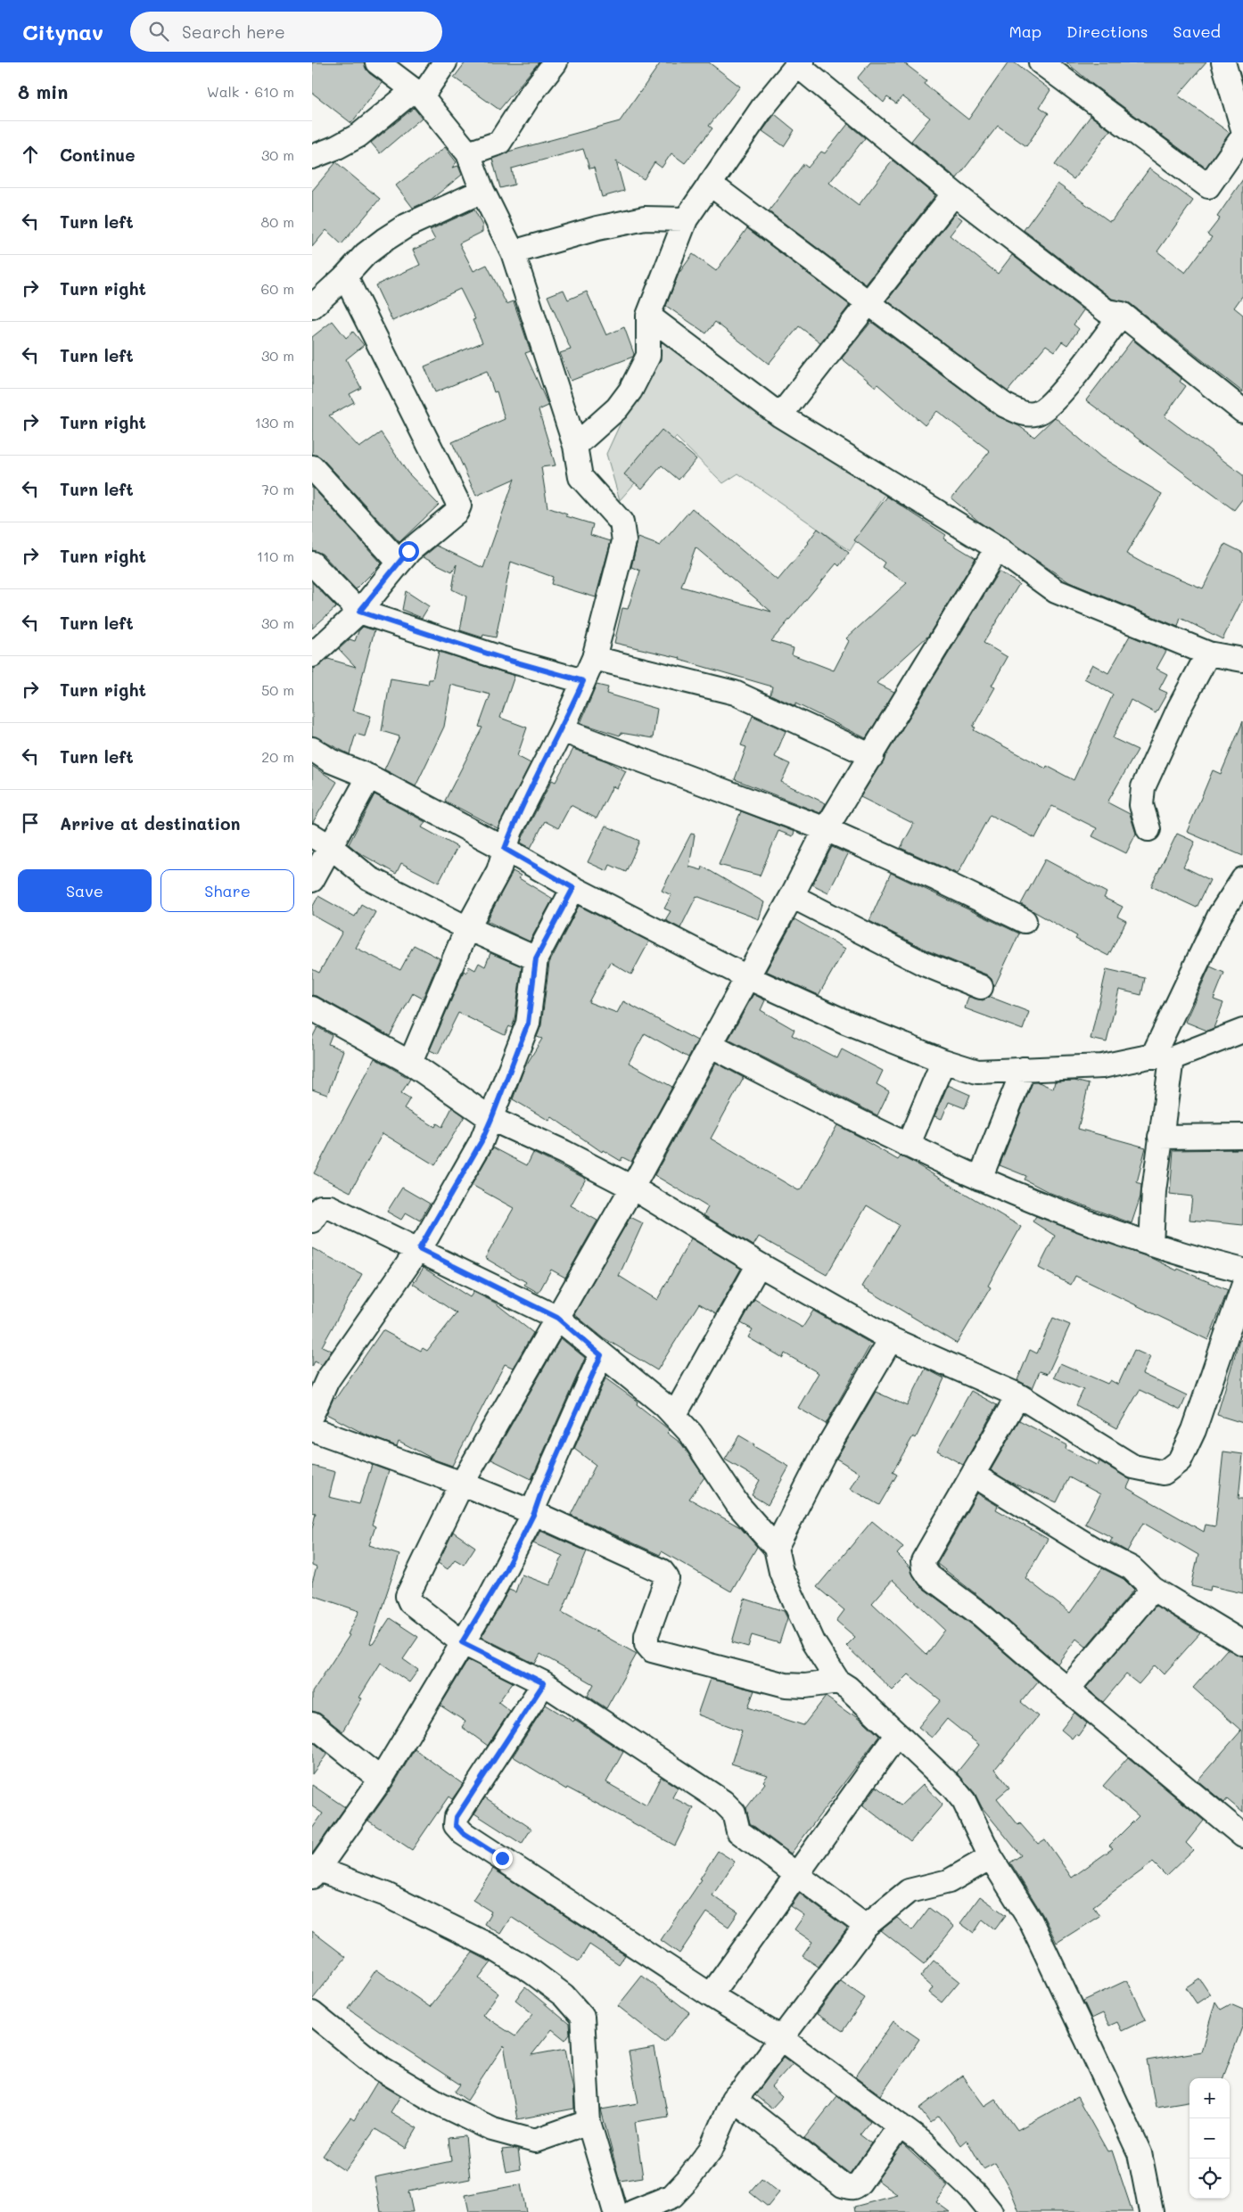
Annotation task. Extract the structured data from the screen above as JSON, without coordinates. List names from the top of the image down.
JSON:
{
  "page": {
    "header": "Citynav",
    "search": "Search here",
    "nav": ["Map", "Directions", "Saved"],
    "heading": ["8 min", "Walk · 610 m"],
    "list": [
      ["Continue", "30 m"],
      ["Turn left", "80 m"],
      ["Turn right", "60 m"],
      ["Turn left", "30 m"],
      ["Turn right", "130 m"],
      ["Turn left", "70 m"],
      ["Turn right", "110 m"],
      ["Turn left", "30 m"],
      ["Turn right", "50 m"],
      ["Turn left", "20 m"],
      "Arrive at destination"
    ],
    "buttons": ["Save", "Share"],
    "map_buttons": ["+", "−"]
  }
}
